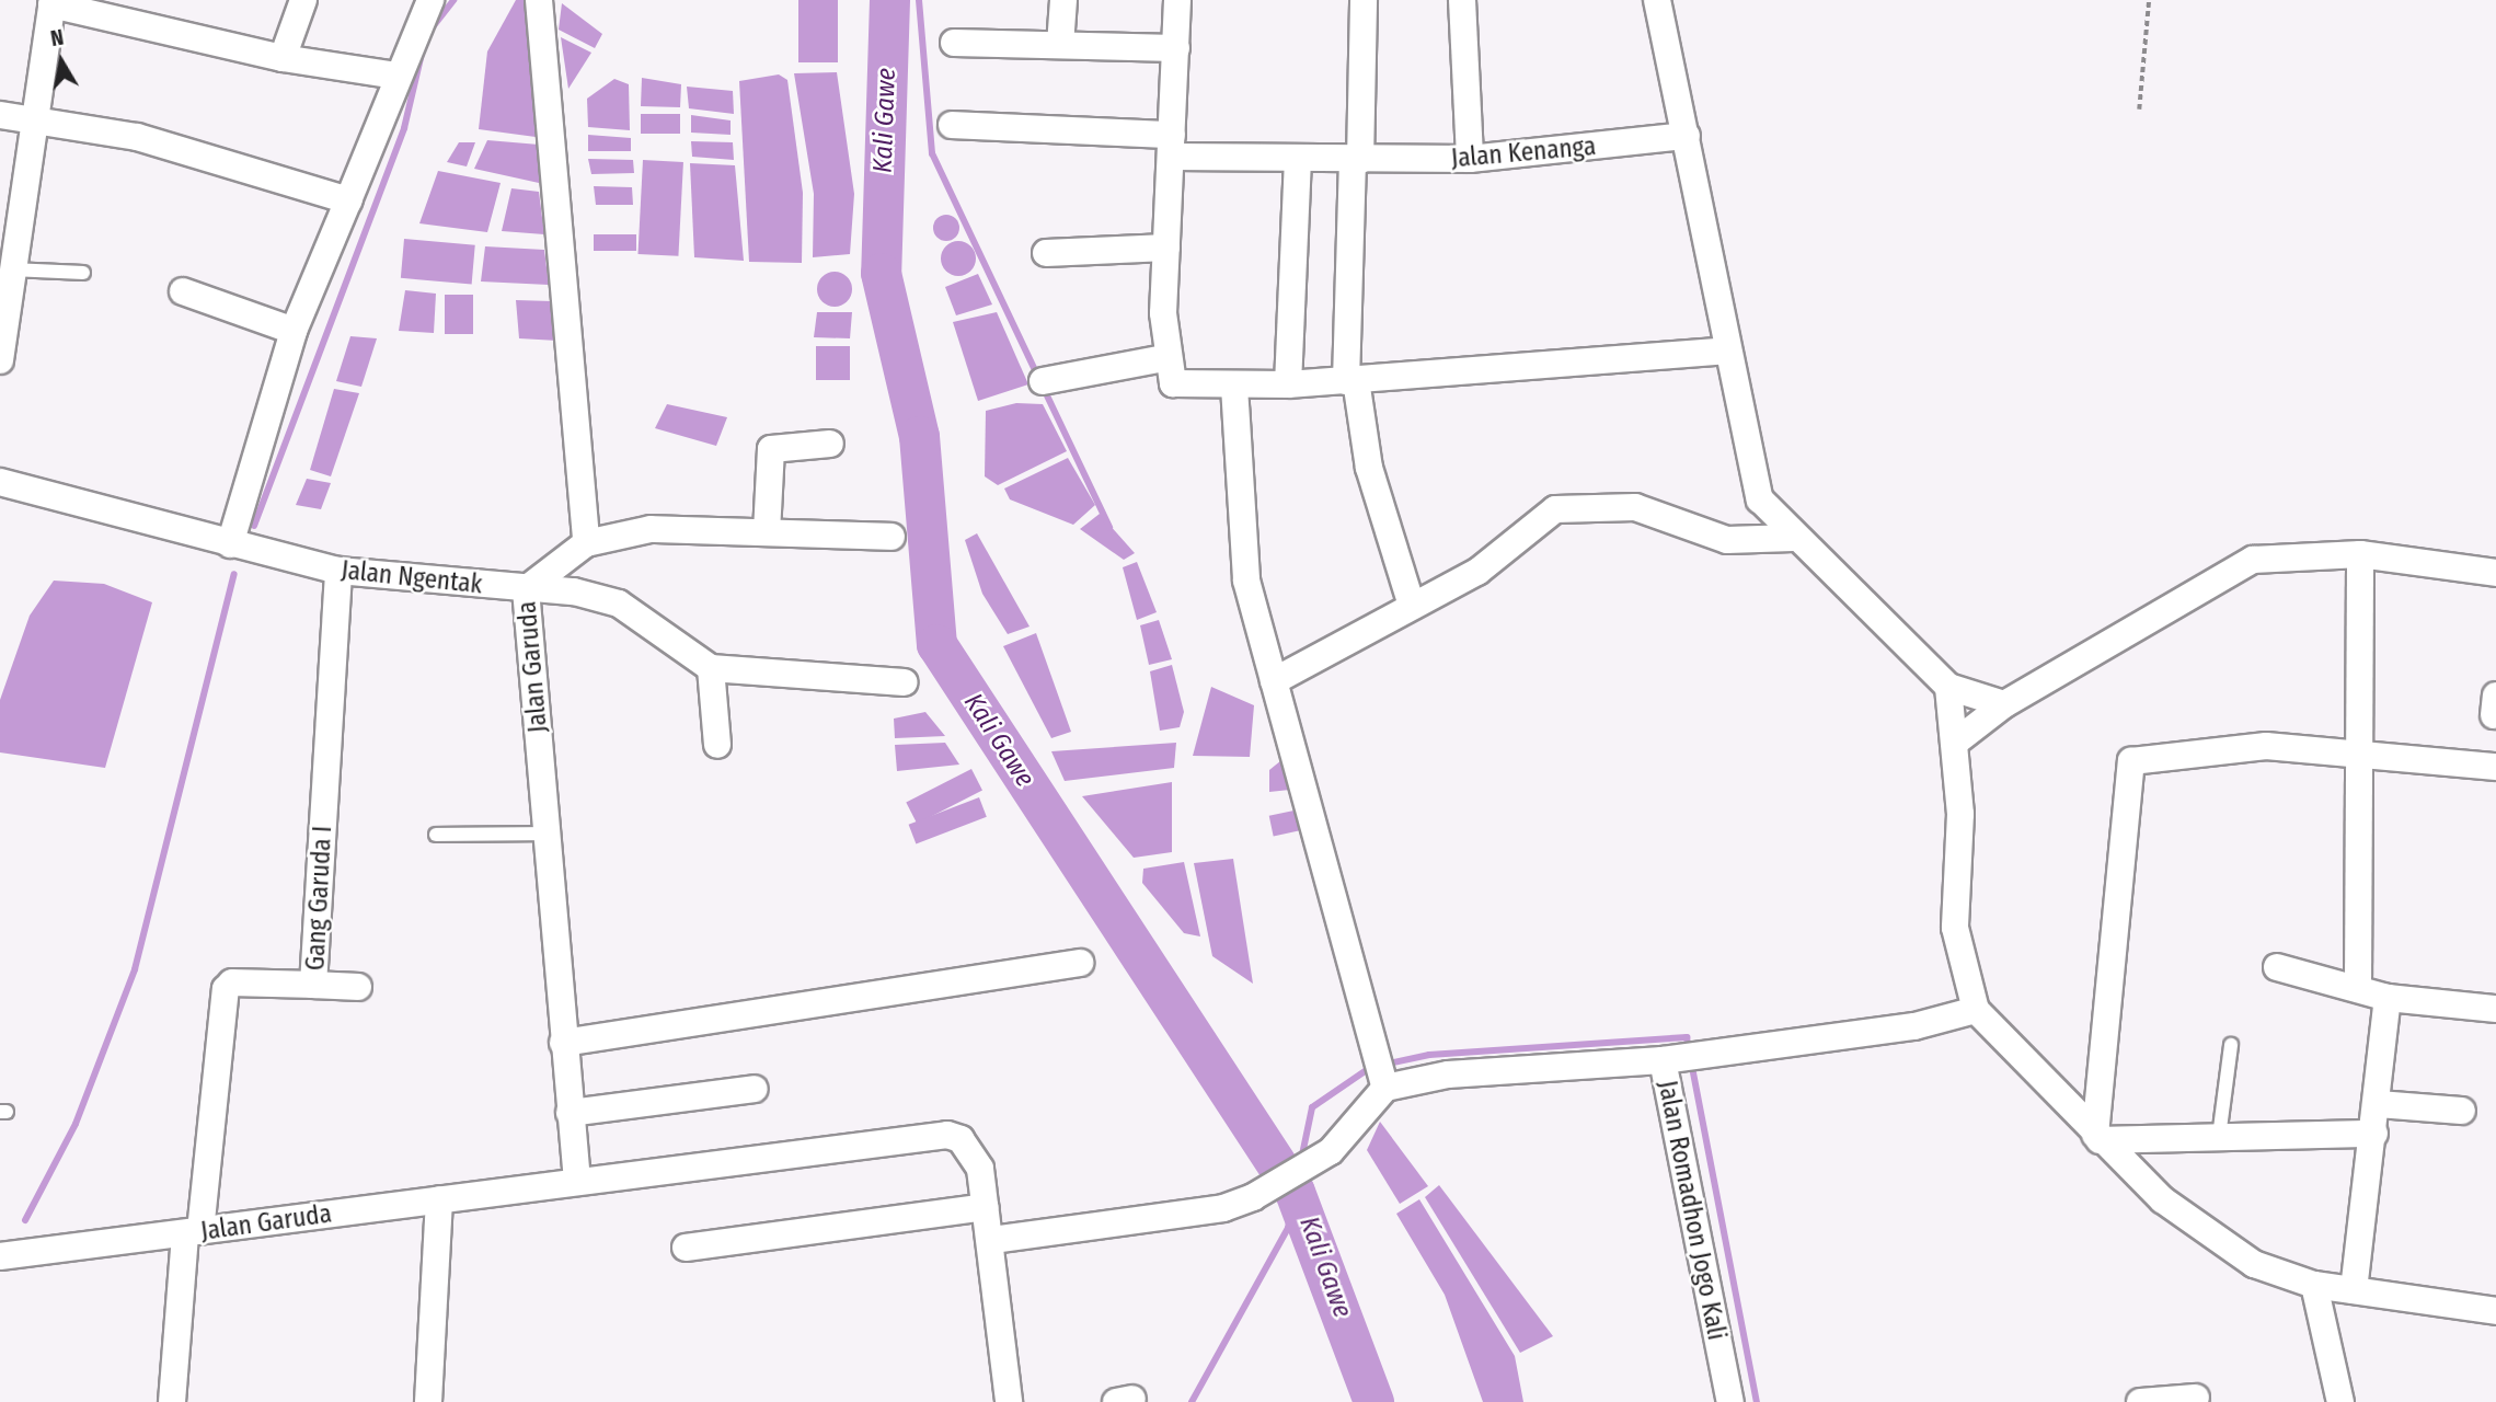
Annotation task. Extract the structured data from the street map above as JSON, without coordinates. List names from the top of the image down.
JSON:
{
  "streets": {
    "street": [
      "Jalan Kenanga",
      "Jalan Ngentak",
      "Jalan Garuda",
      "Gang Garuda I",
      "Jalan Romadhon Jogo Kali"
    ]
  },
  "crossings": [
    ["Jalan Ngentak", "Jalan Garuda"],
    ["Jalan Ngentak", "Gang Garuda I"],
    ["Jalan Garuda", "Gang Garuda I"]
  ],
  "water": ["Kali Gawe"],
  "north": "top"
}
